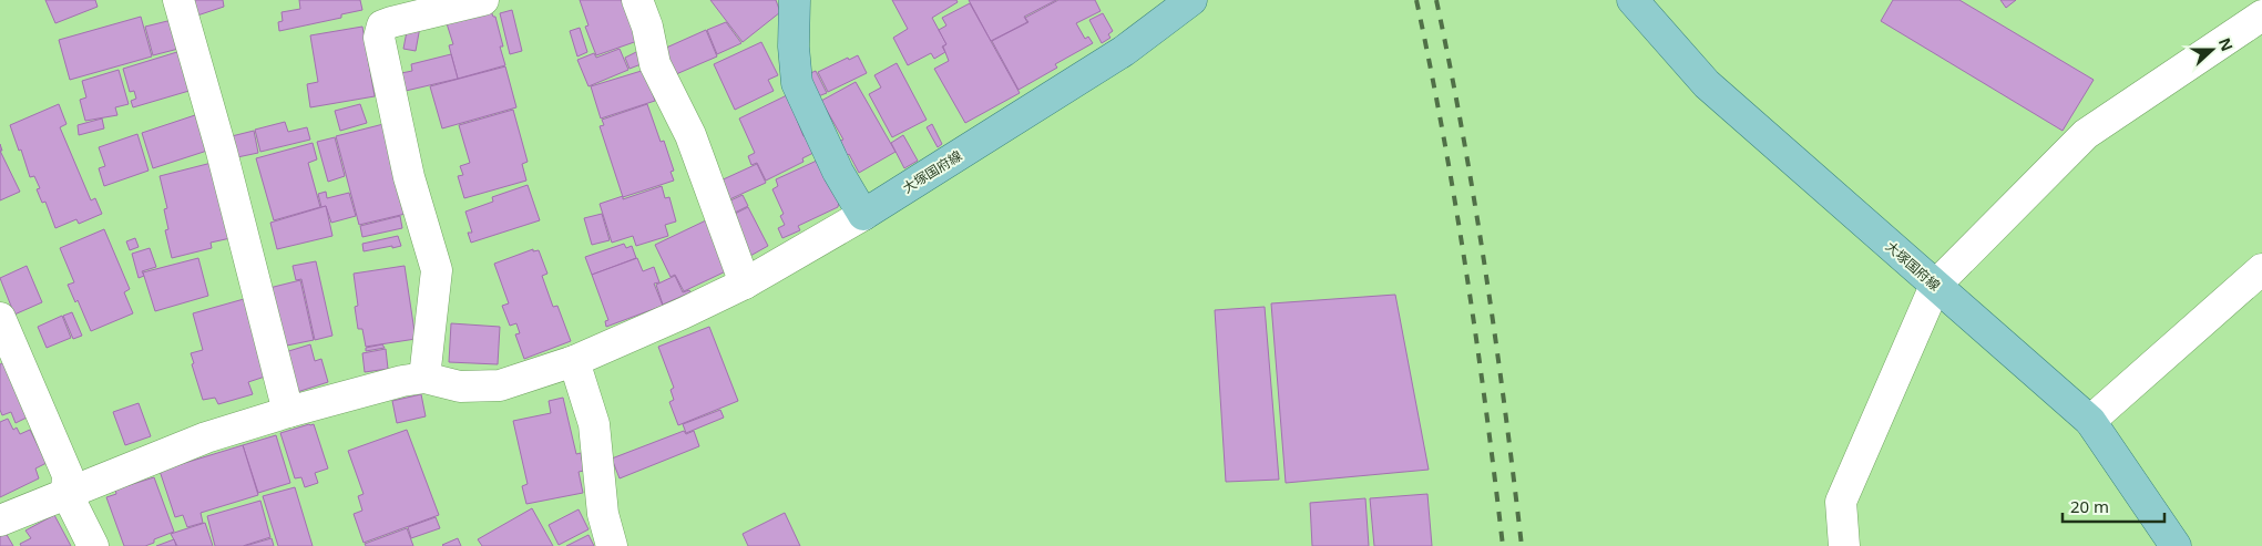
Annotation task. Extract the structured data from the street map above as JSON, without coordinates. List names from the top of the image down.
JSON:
{
  "streets": {
    "main road": ["大塚国府線"]
  },
  "scale_bar": "20 m",
  "north": "right"
}
